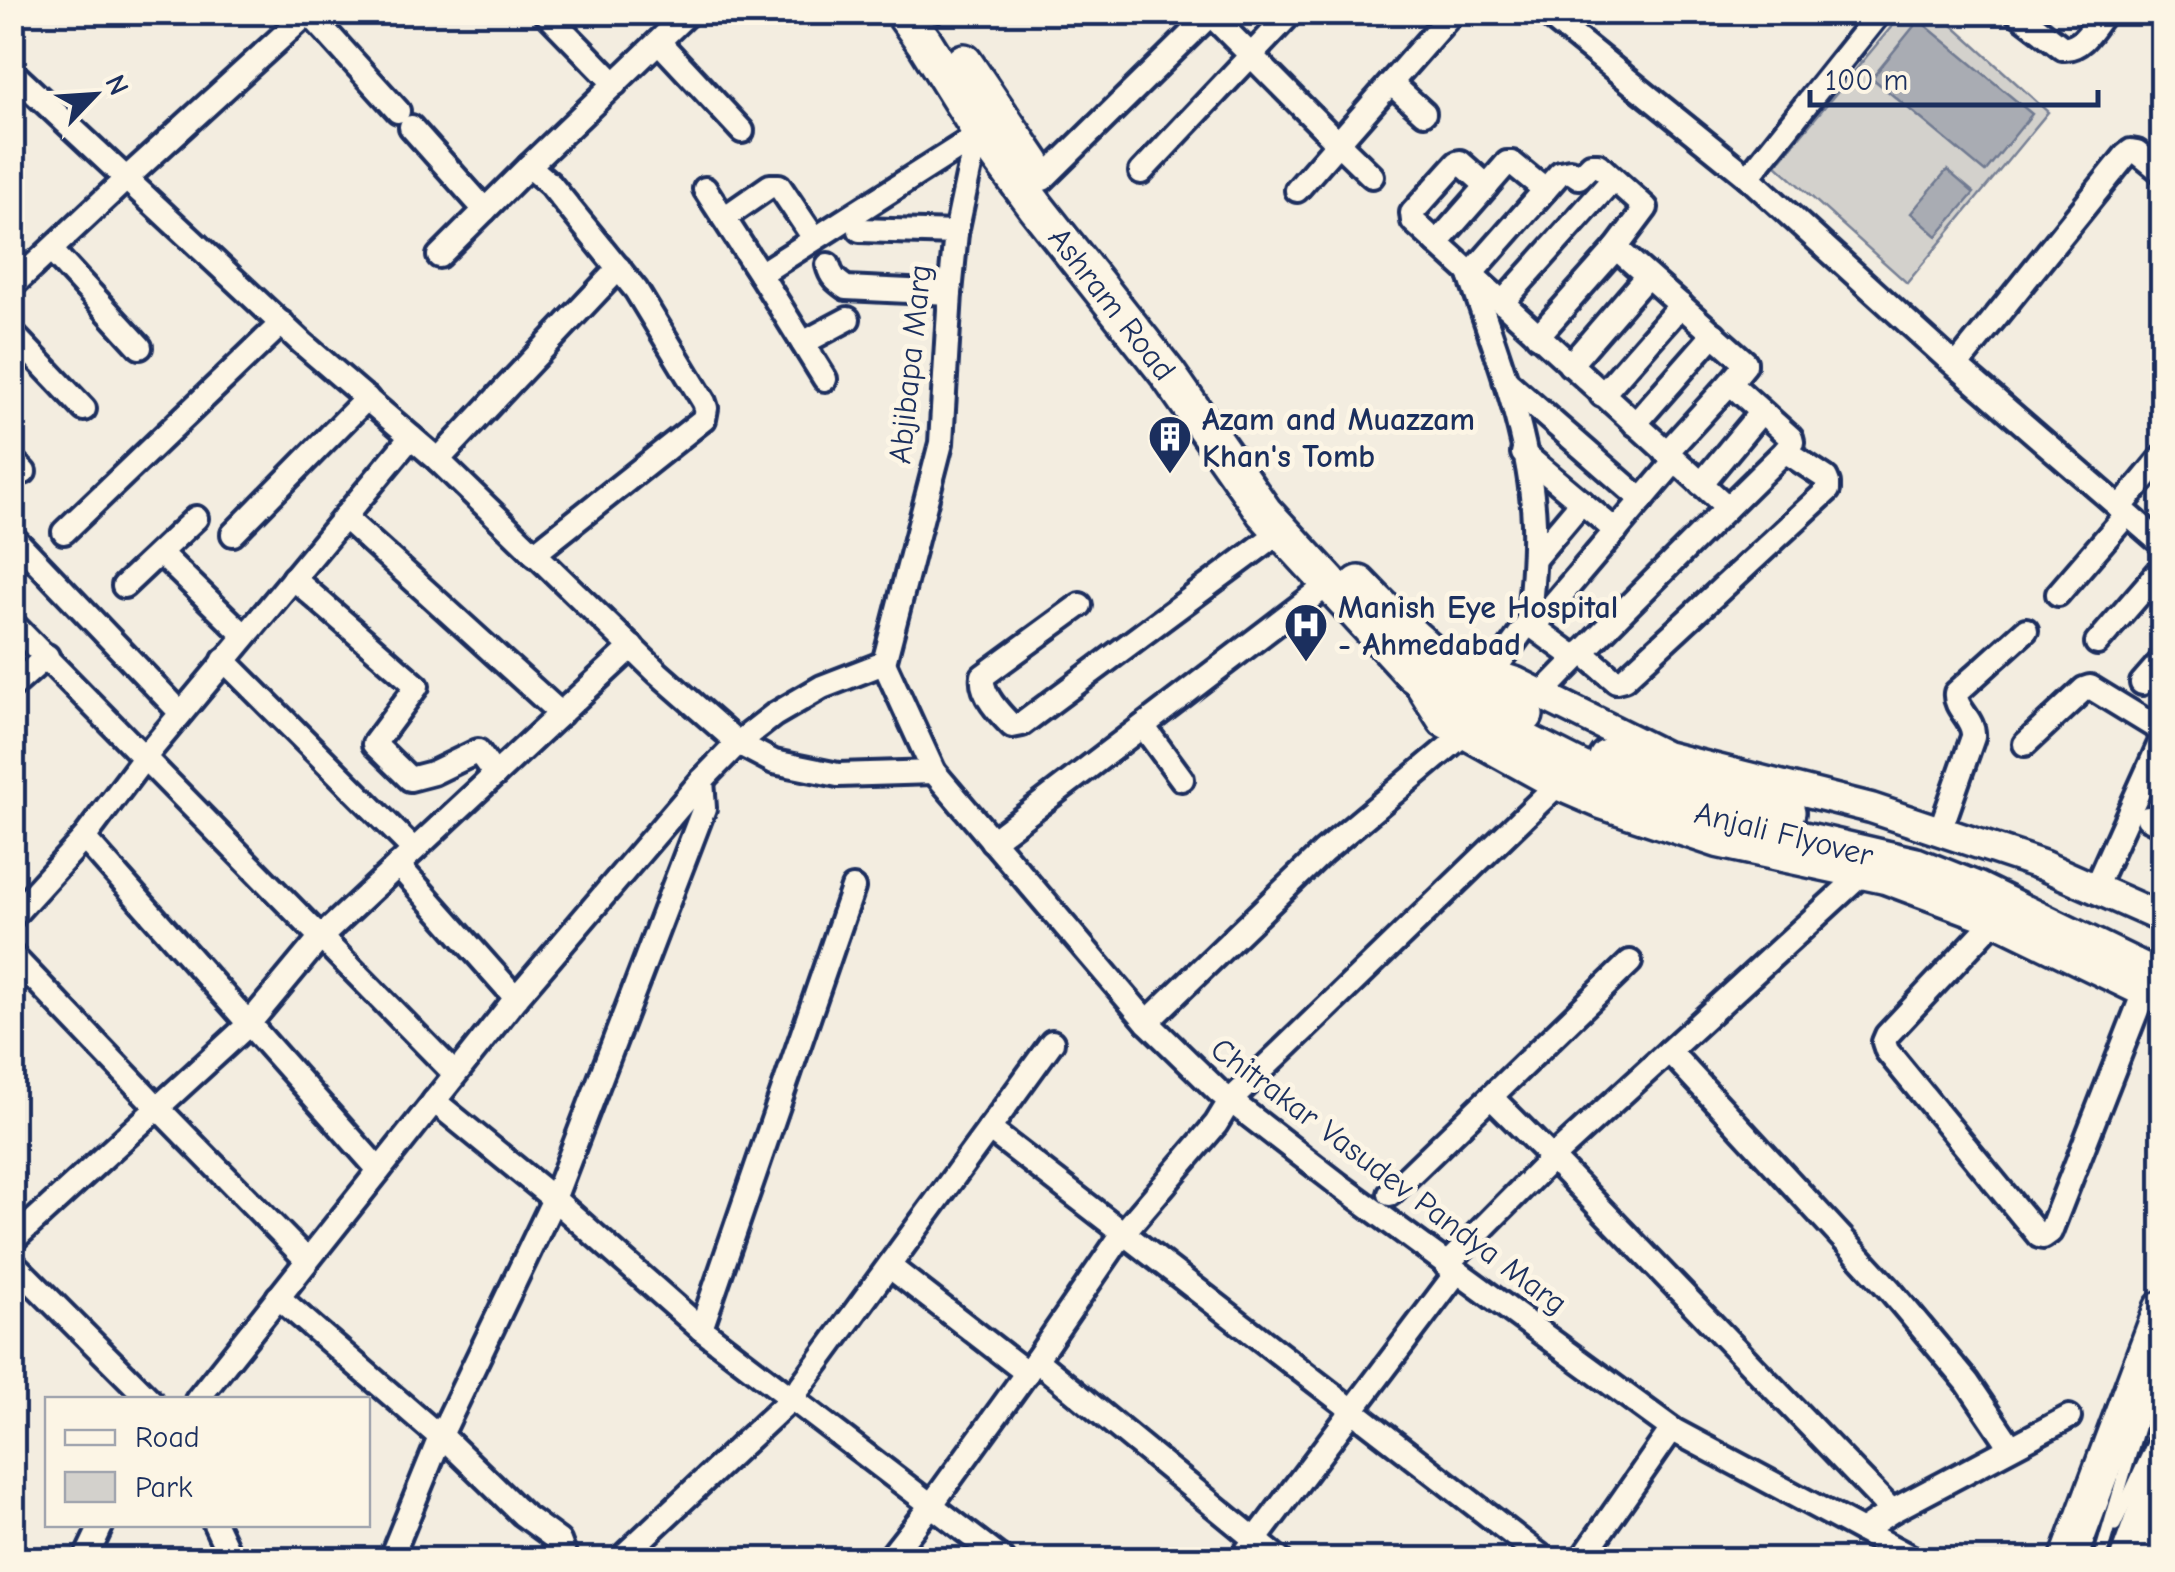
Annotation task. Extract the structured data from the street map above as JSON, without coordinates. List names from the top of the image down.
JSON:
{
  "streets": {
    "main road": ["Ashram Road", "Anjali Flyover"],
    "street": ["Abjibapa Marg", "Chitrakar Vasudev Pandya Marg"]
  },
  "crossings": [
    ["Ashram Road", "Abjibapa Marg"],
    ["Ashram Road", "Anjali Flyover"],
    ["Abjibapa Marg", "Chitrakar Vasudev Pandya Marg"]
  ],
  "places": {
    "building": ["Azam and Muazzam Khan's Tomb"],
    "hospital": ["Manish Eye Hospital - Ahmedabad"]
  },
  "legend": ["Road", "Park"],
  "scale_bar": "100 m",
  "north": "top right"
}
